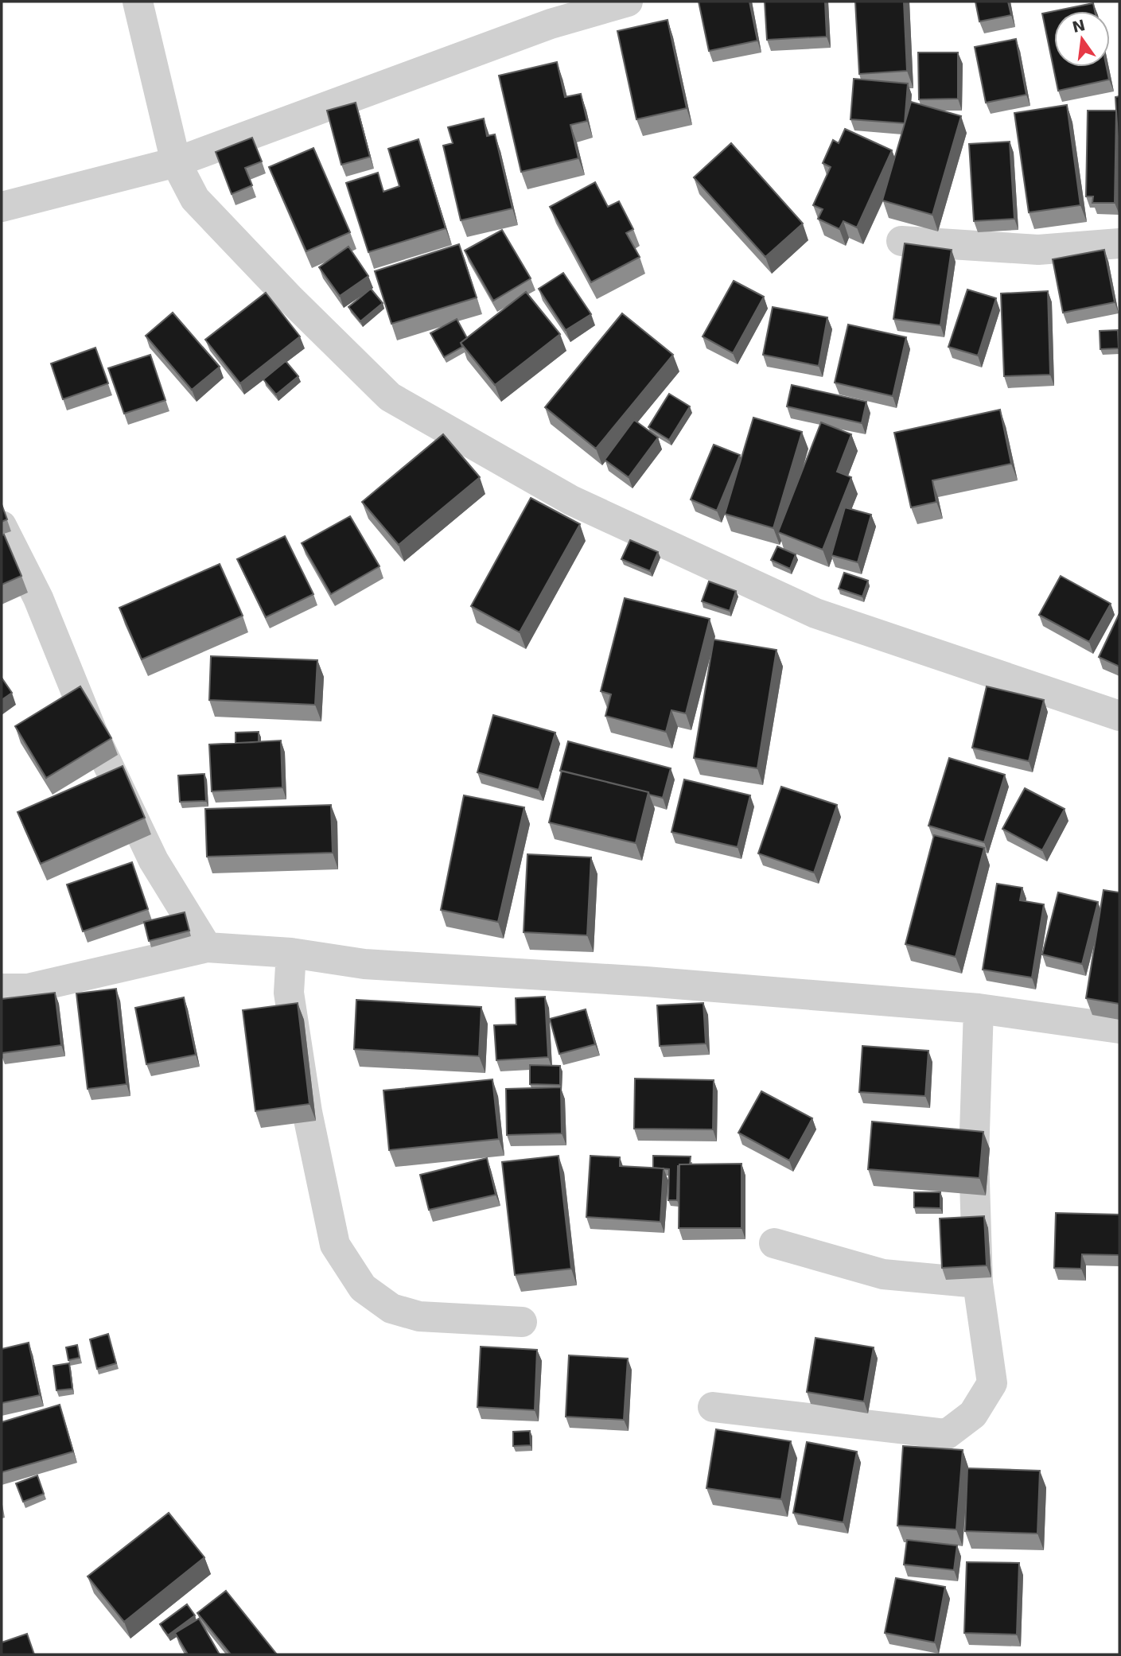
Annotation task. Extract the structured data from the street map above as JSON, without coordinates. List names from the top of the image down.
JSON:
{
  "north": "top"
}
